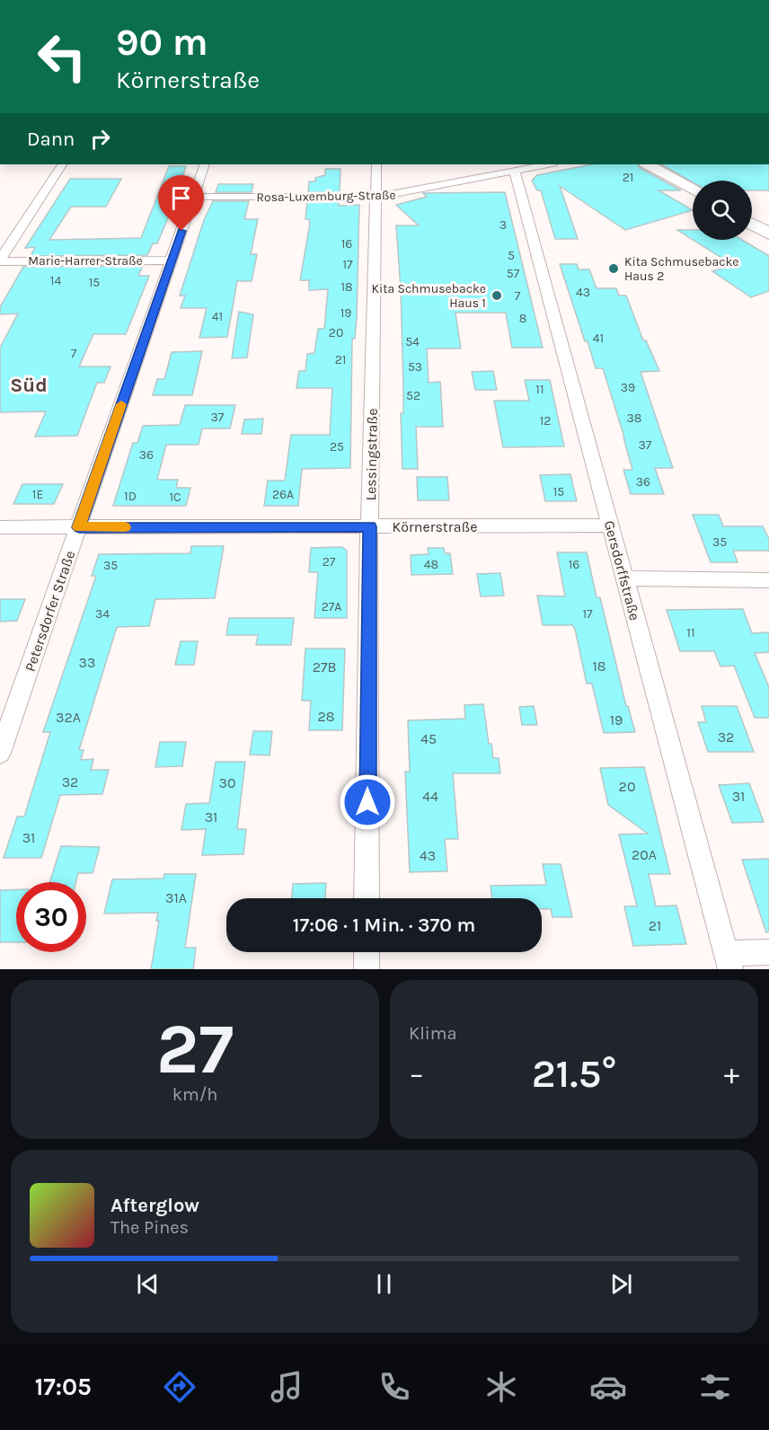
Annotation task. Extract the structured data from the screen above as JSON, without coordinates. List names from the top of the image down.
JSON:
{
  "streets": {
    "street": [
      "Rosa-Luxemburg-Straße",
      "Marie-Harrer-Straße",
      "Lessingstraße",
      "Körnerstraße",
      "Gersdorffstraße",
      "Petersdorfer Straße"
    ]
  },
  "crossings": [
    ["Rosa-Luxemburg-Straße", "Lessingstraße"],
    ["Rosa-Luxemburg-Straße", "Gersdorffstraße"],
    ["Rosa-Luxemburg-Straße", "Petersdorfer Straße"],
    ["Marie-Harrer-Straße", "Petersdorfer Straße"],
    ["Lessingstraße", "Körnerstraße"],
    ["Körnerstraße", "Gersdorffstraße"],
    ["Körnerstraße", "Petersdorfer Straße"]
  ],
  "districts": ["Süd"],
  "places": ["Kita Schmusebacke Haus 2", "Kita Schmusebacke Haus 1"],
  "house_numbers": [
    "21",
    "3",
    "16",
    "5",
    "17",
    "57",
    "14",
    "15",
    "18",
    "43",
    "7",
    "19",
    "41",
    "8",
    "20",
    "41",
    "54",
    "7",
    "21",
    "53",
    "39",
    "11",
    "52",
    "37",
    "38",
    "12",
    "37",
    "25",
    "36",
    "36",
    "15",
    "1E",
    "26A",
    "1D",
    "1C",
    "35",
    "27",
    "48",
    "16",
    "35",
    "27A",
    "34",
    "17",
    "11",
    "33",
    "18",
    "27B",
    "28",
    "32A",
    "19",
    "32",
    "45",
    "32",
    "30",
    "20",
    "44",
    "31",
    "31",
    "31",
    "20A",
    "43",
    "31A",
    "21"
  ],
  "page": {
    "turn": ["90 m", "Körnerstraße"],
    "then": "Dann",
    "limit": "30",
    "trip": "17:06 · 1 Min. · 370 m",
    "tile": [
      ["27", "km/h"],
      "Klima"
    ],
    "heat": ["−", "21.5°", "+"],
    "song": ["Afterglow", "The Pines"],
    "tabs": "17:05"
  }
}
